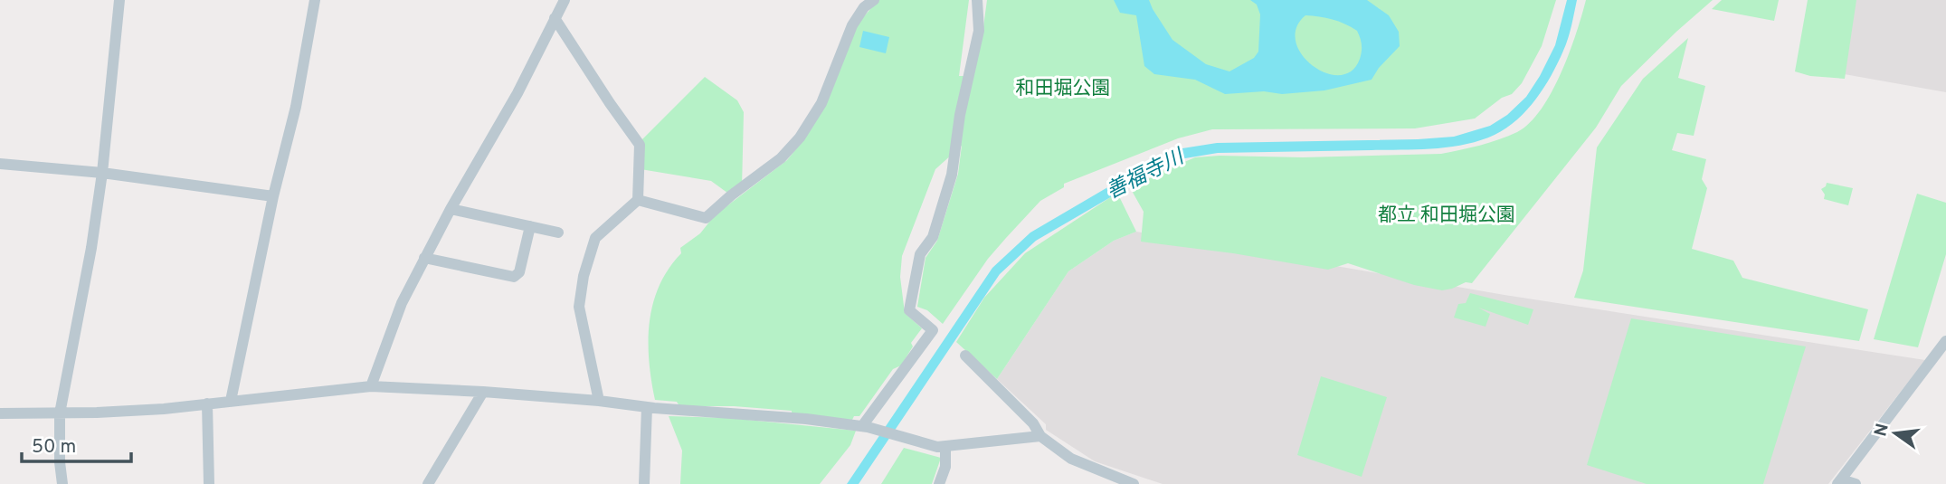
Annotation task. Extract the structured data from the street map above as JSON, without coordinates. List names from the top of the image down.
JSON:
{
  "water": ["善福寺川"],
  "parks": ["和田堀公園", "都立 和田堀公園"],
  "scale_bar": "50 m",
  "north": "left"
}
